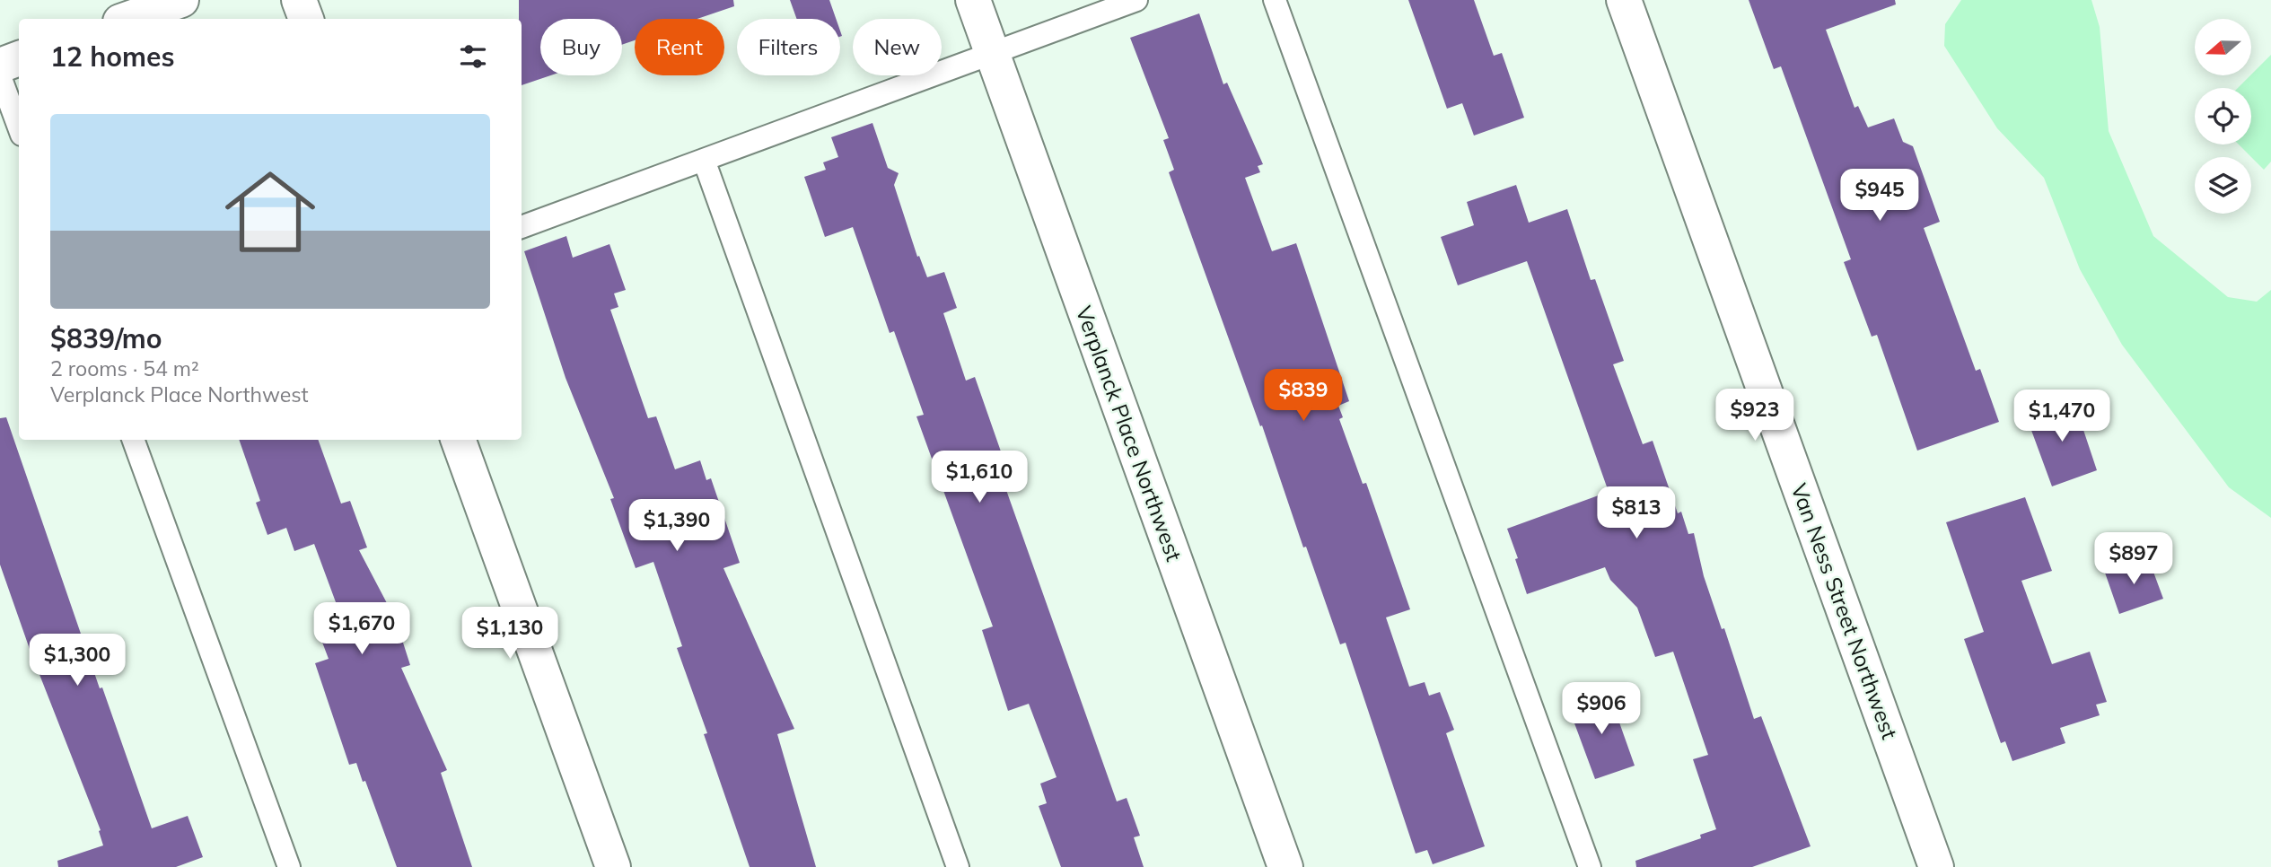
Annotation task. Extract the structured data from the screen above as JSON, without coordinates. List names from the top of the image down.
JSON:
{
  "streets": {
    "street": ["Verplanck Place Northwest", "Van Ness Street Northwest"]
  },
  "north": "left",
  "page": {
    "chip": [
      "Buy",
      "Rent",
      "Filters",
      "New"
    ],
    "heading": "12 homes",
    "list": [
      {
        "name": "$839/mo",
        "note": "2 rooms · 54 m² · Verplanck Place Northwest"
      }
    ],
    "price": [
      "$945",
      "$839",
      "$923",
      "$1,470",
      "$1,610",
      "$813",
      "$1,390",
      "$897",
      "$1,670",
      "$1,130",
      "$1,300",
      "$906"
    ]
  }
}
